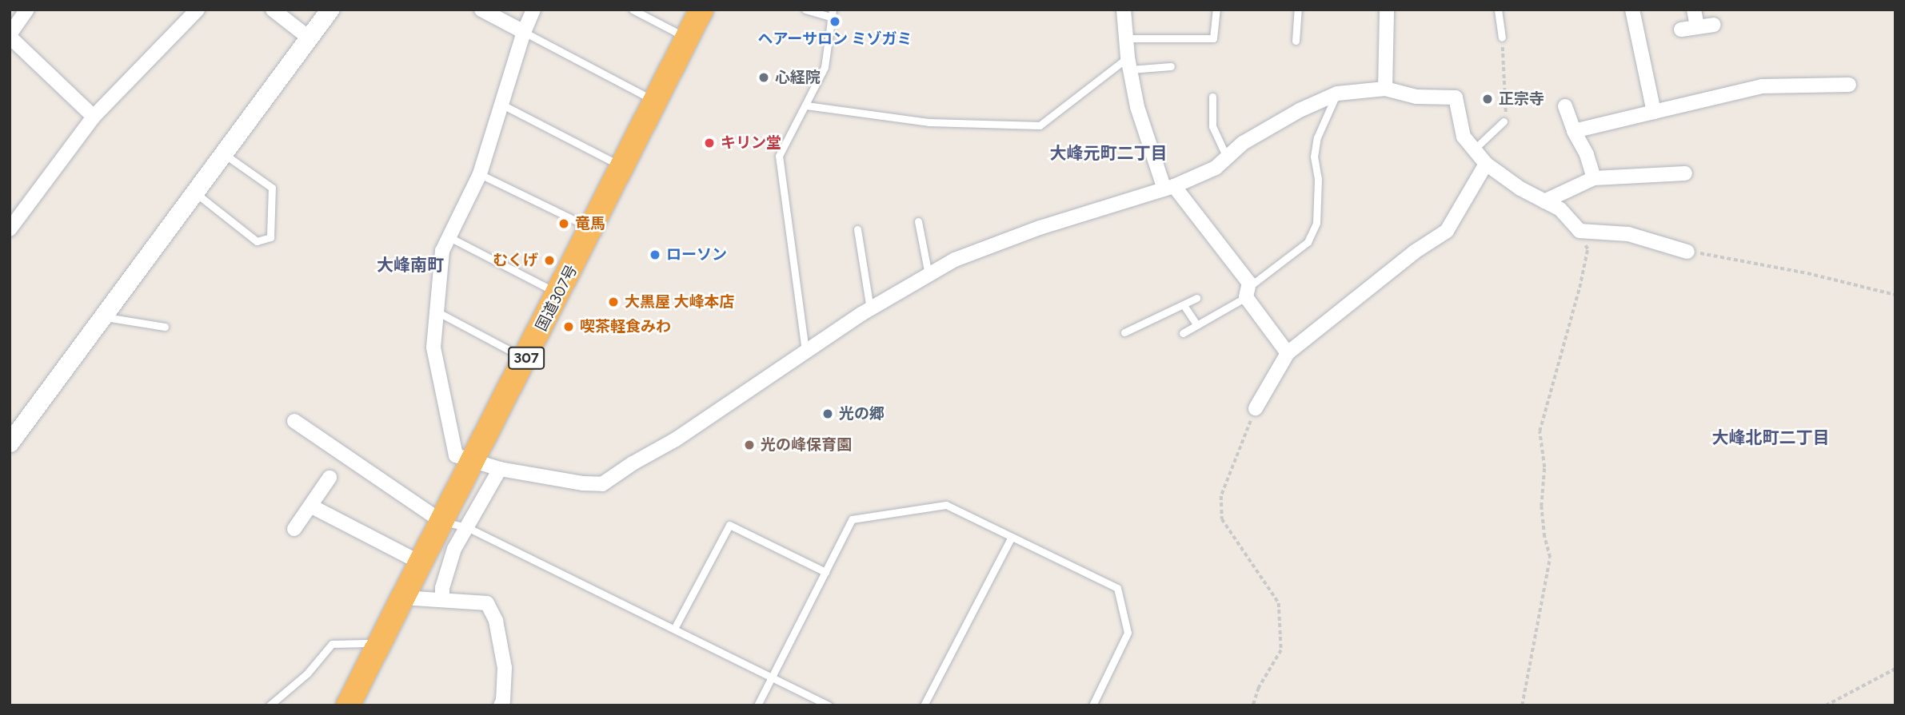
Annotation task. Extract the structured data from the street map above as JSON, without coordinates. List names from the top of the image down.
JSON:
{
  "streets": {
    "highway": ["国道307号", "307"]
  },
  "districts": ["大峰元町二丁目", "大峰南町", "大峰北町二丁目"],
  "places": [
    "ヘアーサロン ミゾガミ",
    "心経院",
    "正宗寺",
    "キリン堂",
    "竜馬",
    "ローソン",
    "むくげ",
    "大黒屋 大峰本店",
    "喫茶軽食みわ",
    "光の郷",
    "光の峰保育園"
  ]
}
